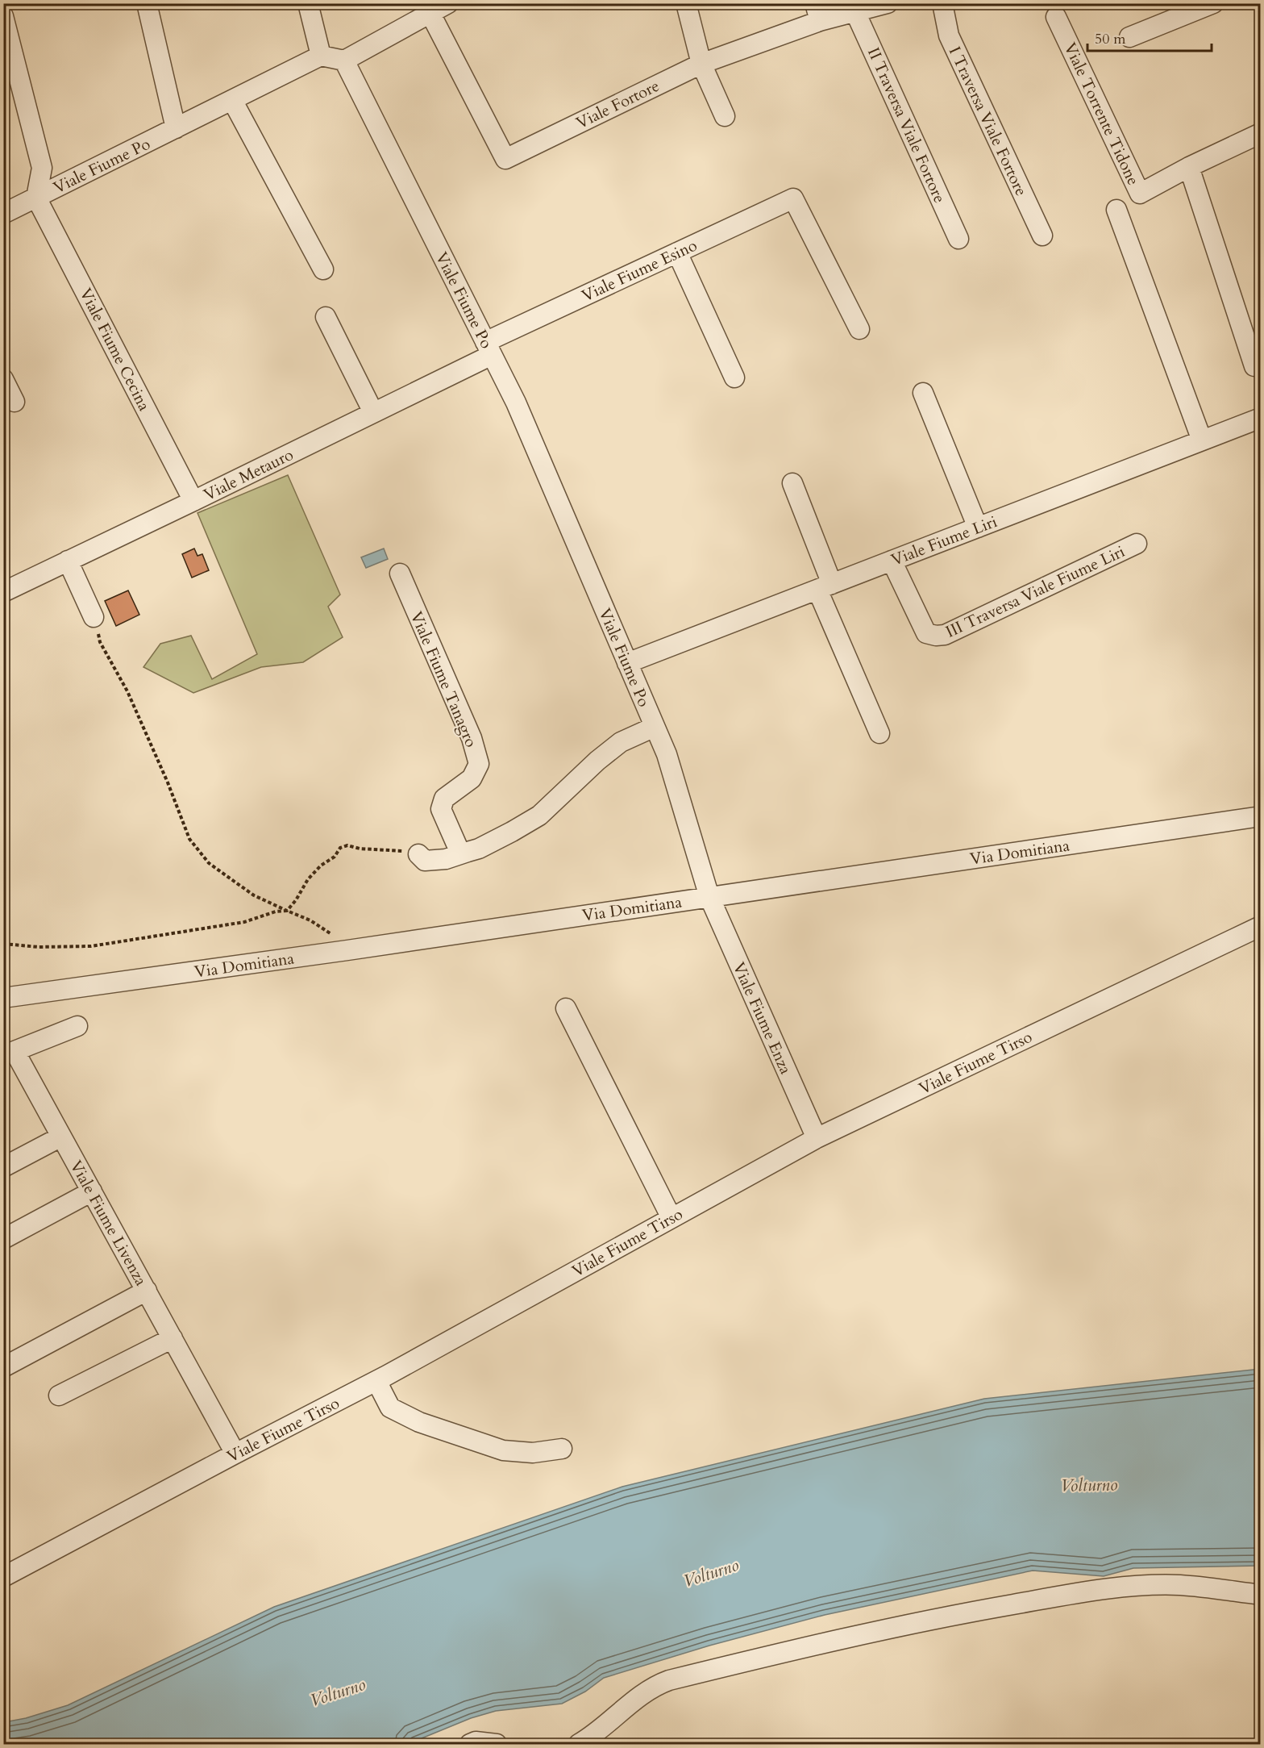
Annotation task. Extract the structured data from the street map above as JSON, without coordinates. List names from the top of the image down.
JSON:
{
  "streets": {
    "street": [
      "Viale Fortore",
      "Viale Torrente Tidone",
      "I Traversa Viale Fortore",
      "II Traversa Viale Fortore",
      "Viale Fiume Po",
      "Viale Fiume Esino",
      "Viale Fiume Cecina",
      "Viale Metauro",
      "Viale Fiume Liri",
      "III Traversa Viale Fiume Liri",
      "Viale Fiume Tanagro",
      "Via Domitiana",
      "Viale Fiume Enza",
      "Viale Fiume Tirso",
      "Viale Fiume Livenza"
    ]
  },
  "crossings": [
    ["Viale Fortore", "II Traversa Viale Fortore"],
    ["Viale Fiume Po", "Viale Fiume Esino"],
    ["Viale Fiume Po", "Viale Fiume Cecina"],
    ["Viale Fiume Po", "Viale Metauro"],
    ["Viale Fiume Po", "Viale Fiume Liri"],
    ["Viale Fiume Po", "Via Domitiana"],
    ["Viale Fiume Po", "Viale Fiume Enza"],
    ["Viale Fiume Esino", "Viale Metauro"],
    ["Viale Fiume Cecina", "Viale Metauro"],
    ["Viale Fiume Liri", "III Traversa Viale Fiume Liri"],
    ["Via Domitiana", "Viale Fiume Enza"],
    ["Viale Fiume Enza", "Viale Fiume Tirso"],
    ["Viale Fiume Tirso", "Viale Fiume Livenza"]
  ],
  "water": ["Volturno"],
  "scale_bar": "50 m"
}
